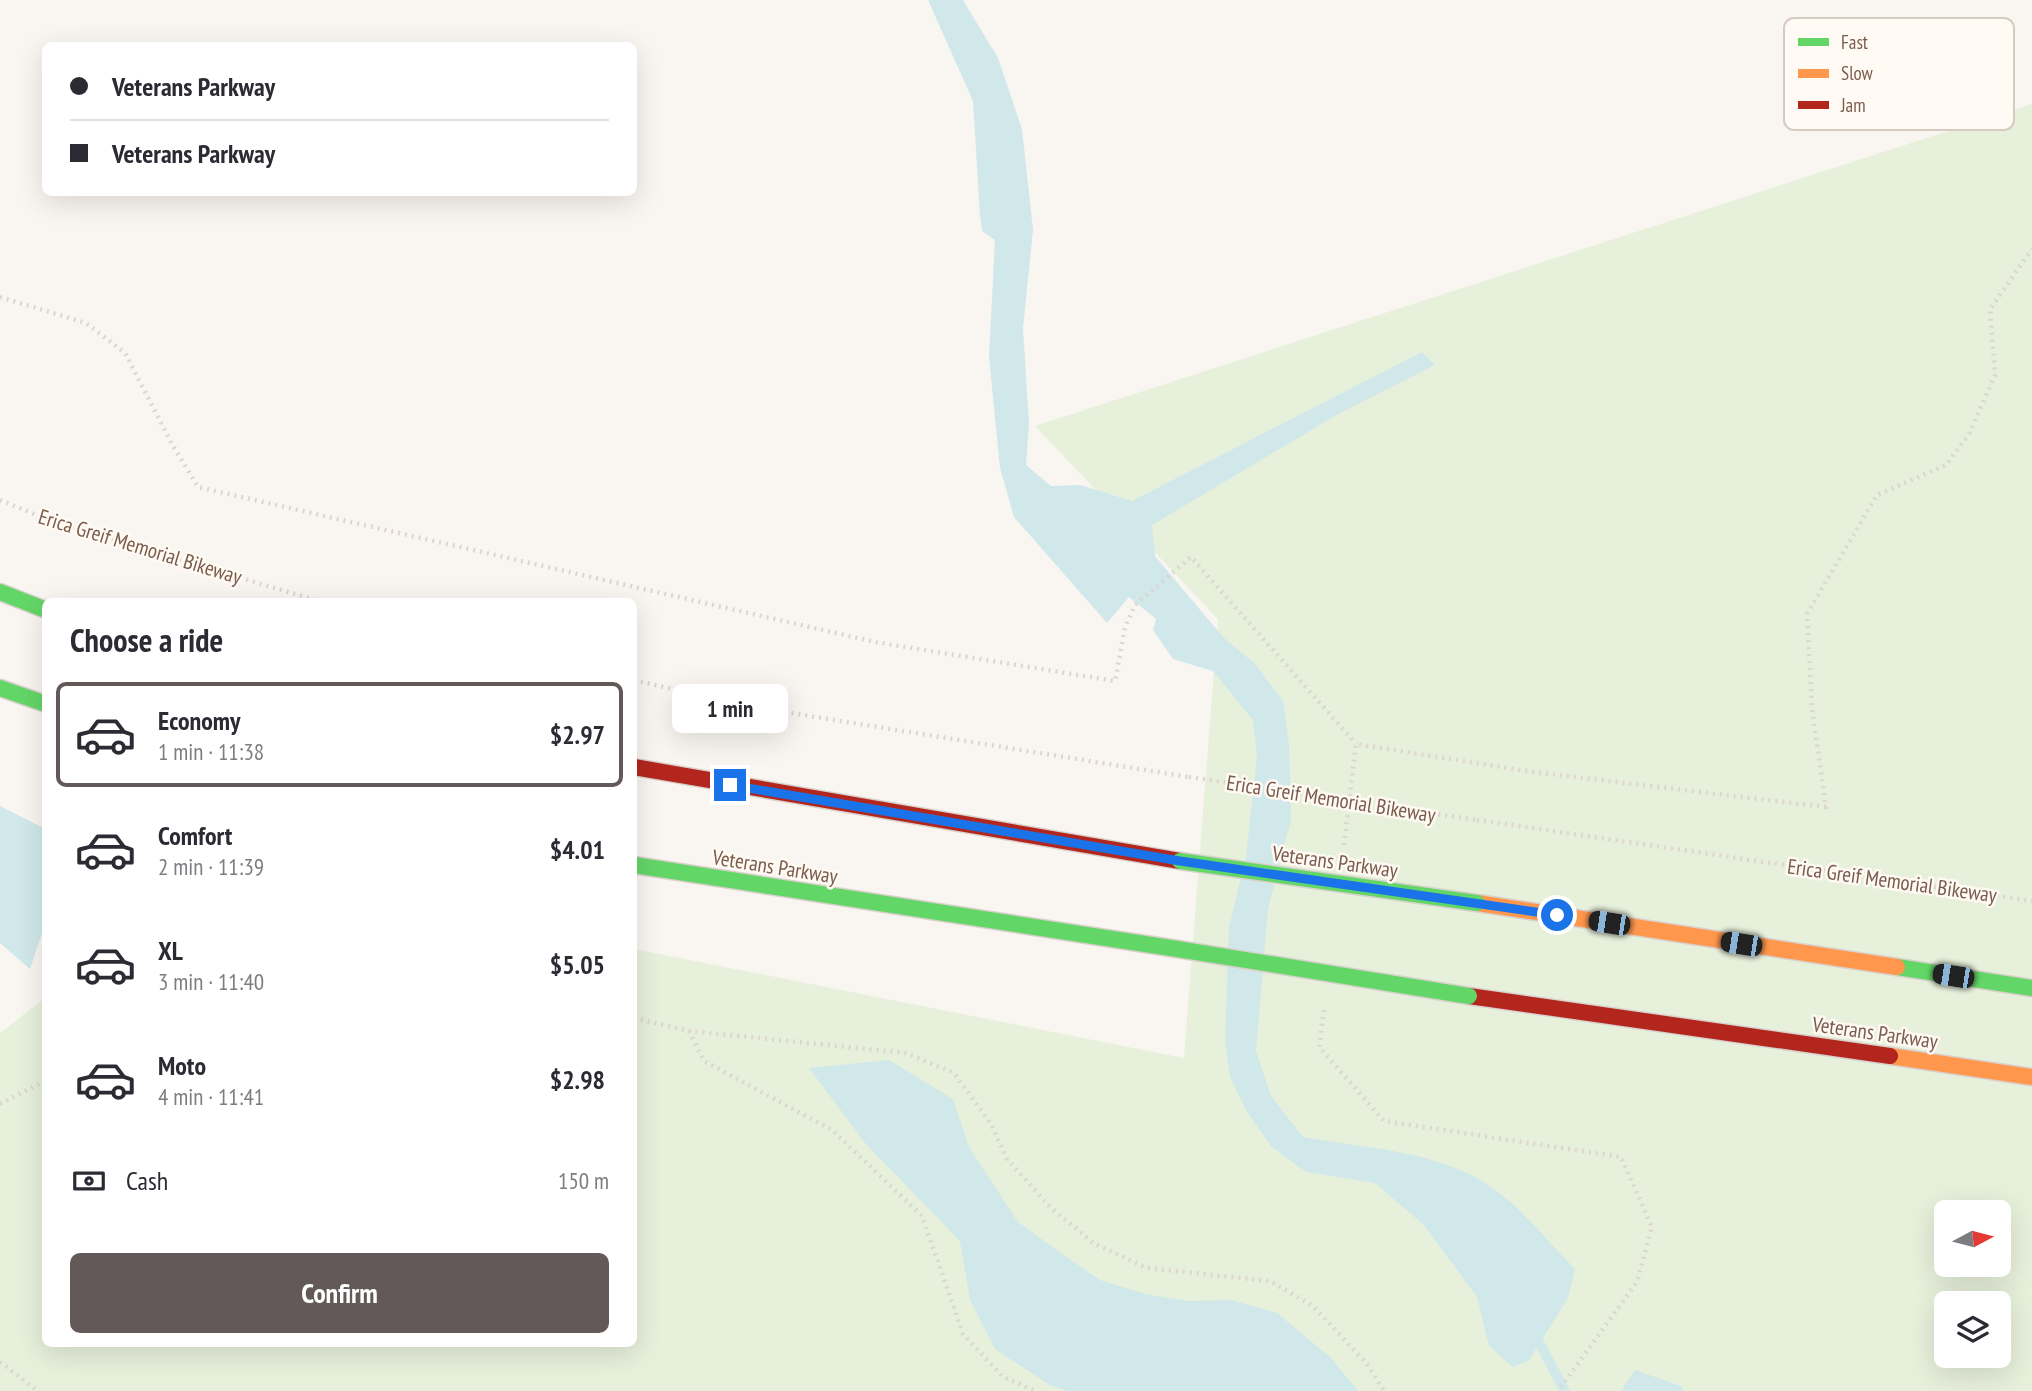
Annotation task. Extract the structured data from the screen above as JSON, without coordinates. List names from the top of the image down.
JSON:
{
  "streets": {
    "main road": ["Veterans Parkway"],
    "path": ["Erica Greif Memorial Bikeway"]
  },
  "legend": ["Fast", "Slow", "Jam"],
  "north": "right",
  "page": {
    "banner": ["Veterans Parkway", "Veterans Parkway"],
    "heading": "Choose a ride",
    "list": [
      {
        "name": "Economy",
        "note": "1 min · 11:38",
        "value": "$2.97"
      },
      {
        "name": "Comfort",
        "note": "2 min · 11:39",
        "value": "$4.01"
      },
      {
        "name": "XL",
        "note": "3 min · 11:40",
        "value": "$5.05"
      },
      {
        "name": "Moto",
        "note": "4 min · 11:41",
        "value": "$2.98"
      }
    ],
    "bubble": "1 min",
    "pay": ["Cash", "150 m"],
    "buttons": "Confirm"
  }
}
